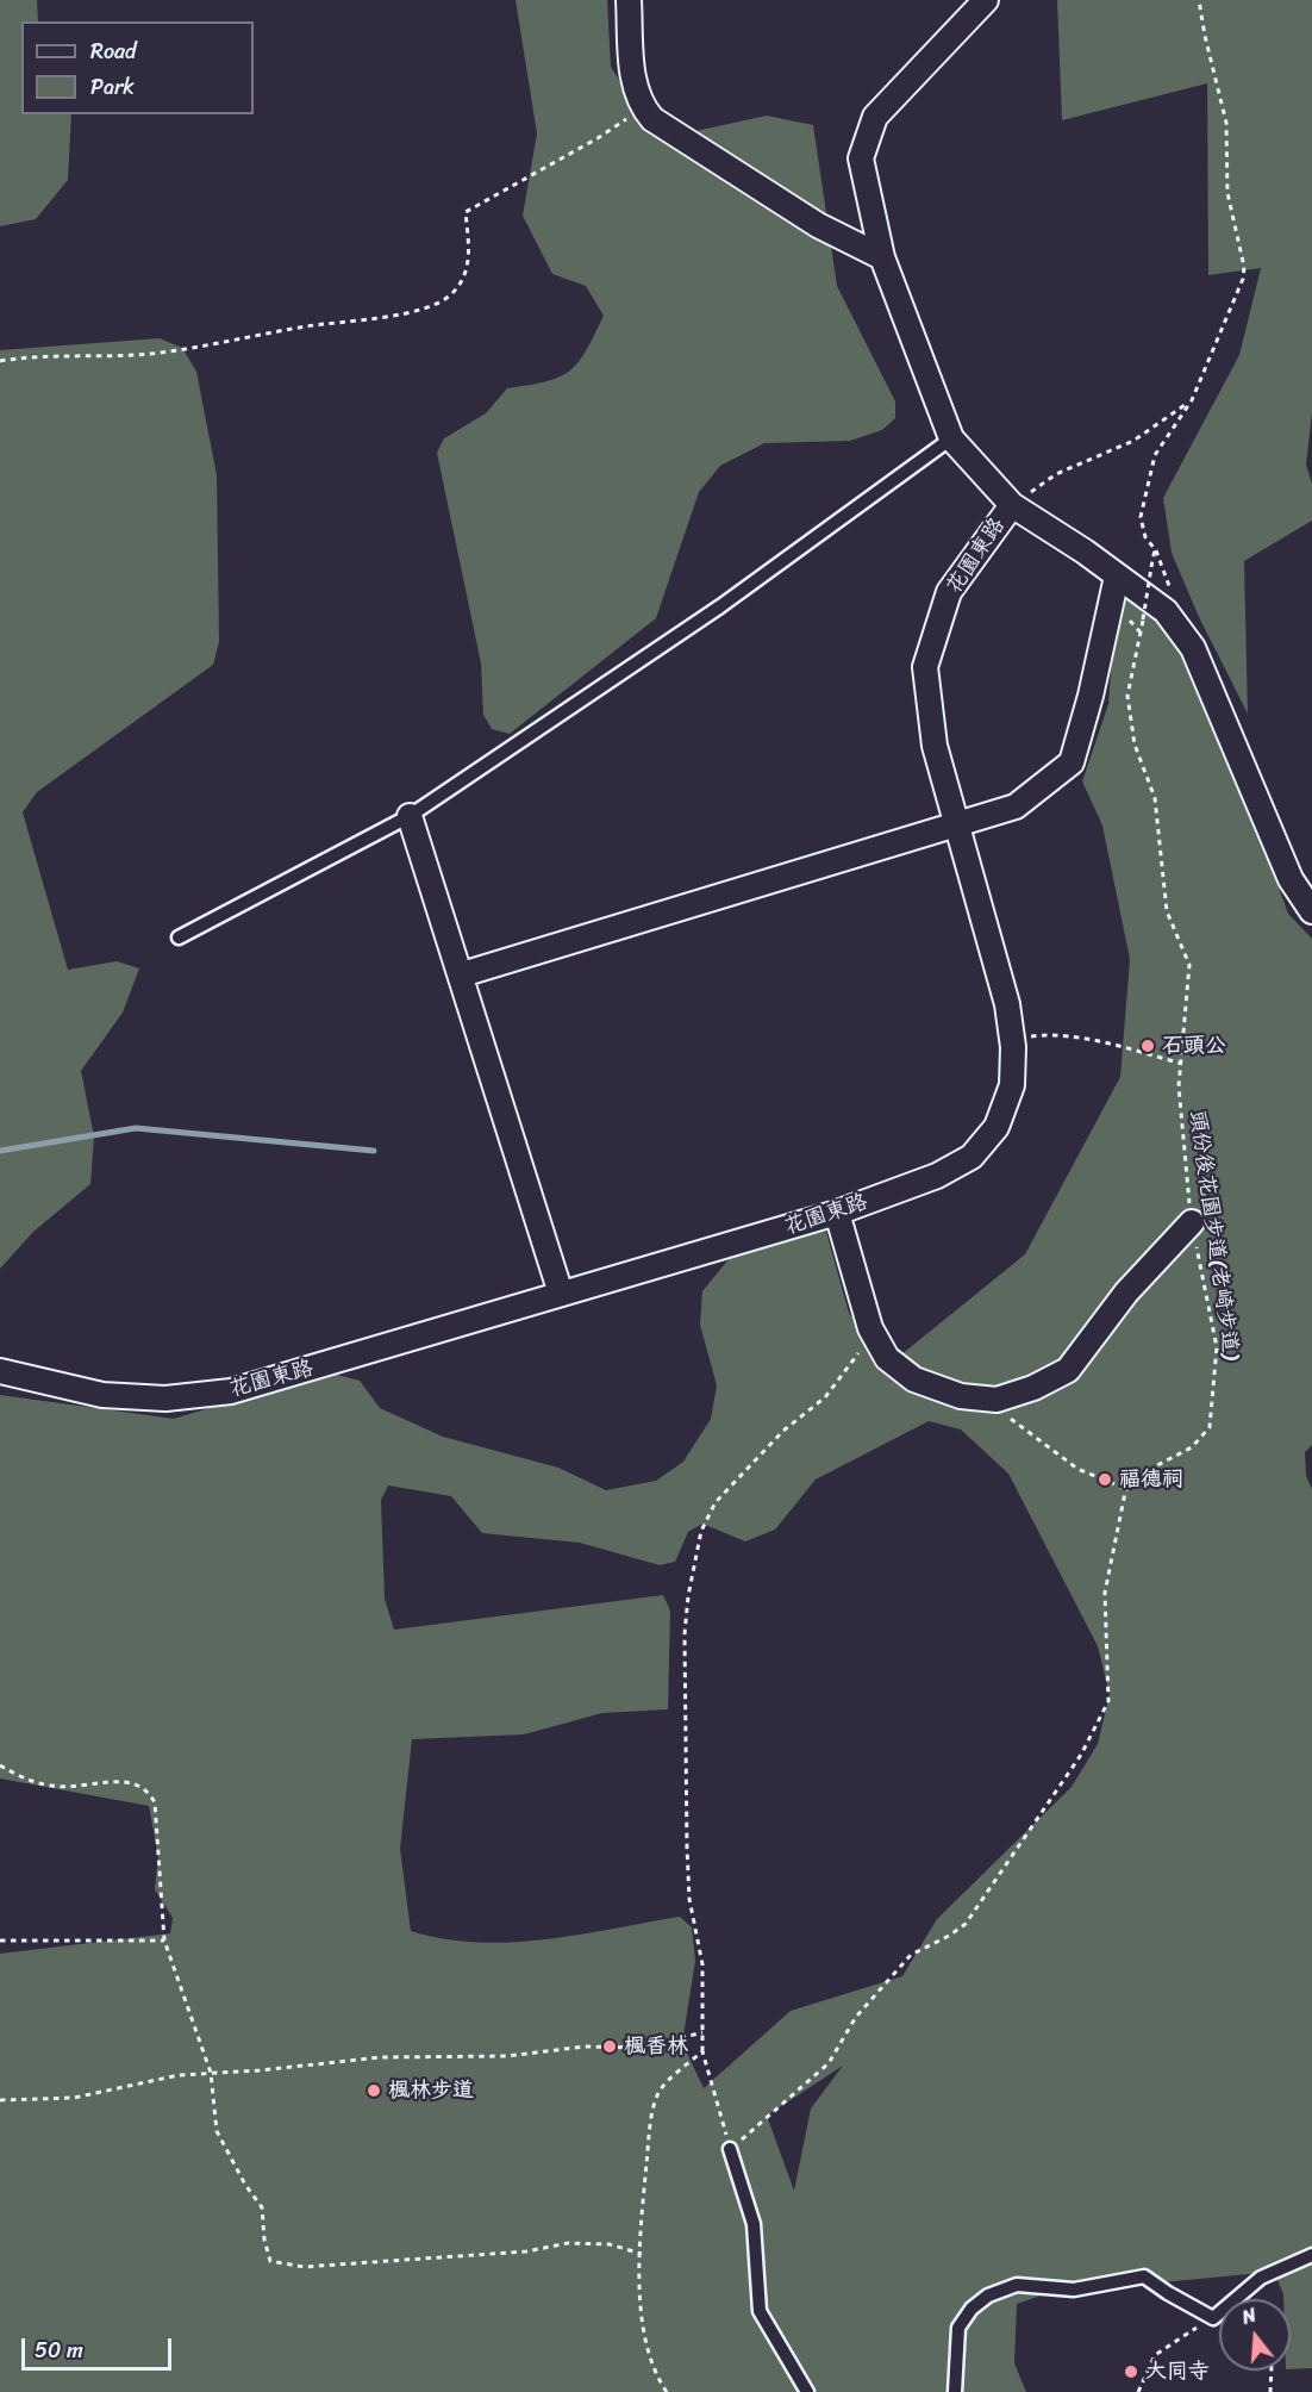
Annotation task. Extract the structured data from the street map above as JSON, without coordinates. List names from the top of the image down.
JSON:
{
  "streets": {
    "street": ["花園東路"],
    "path": ["頭份後花園步道(老崎步道)"]
  },
  "places": [
    "石頭公",
    "福德祠",
    "楓香林",
    "楓林步道",
    "大同寺"
  ],
  "legend": ["Road", "Park"],
  "scale_bar": "50 m",
  "north": "top"
}
